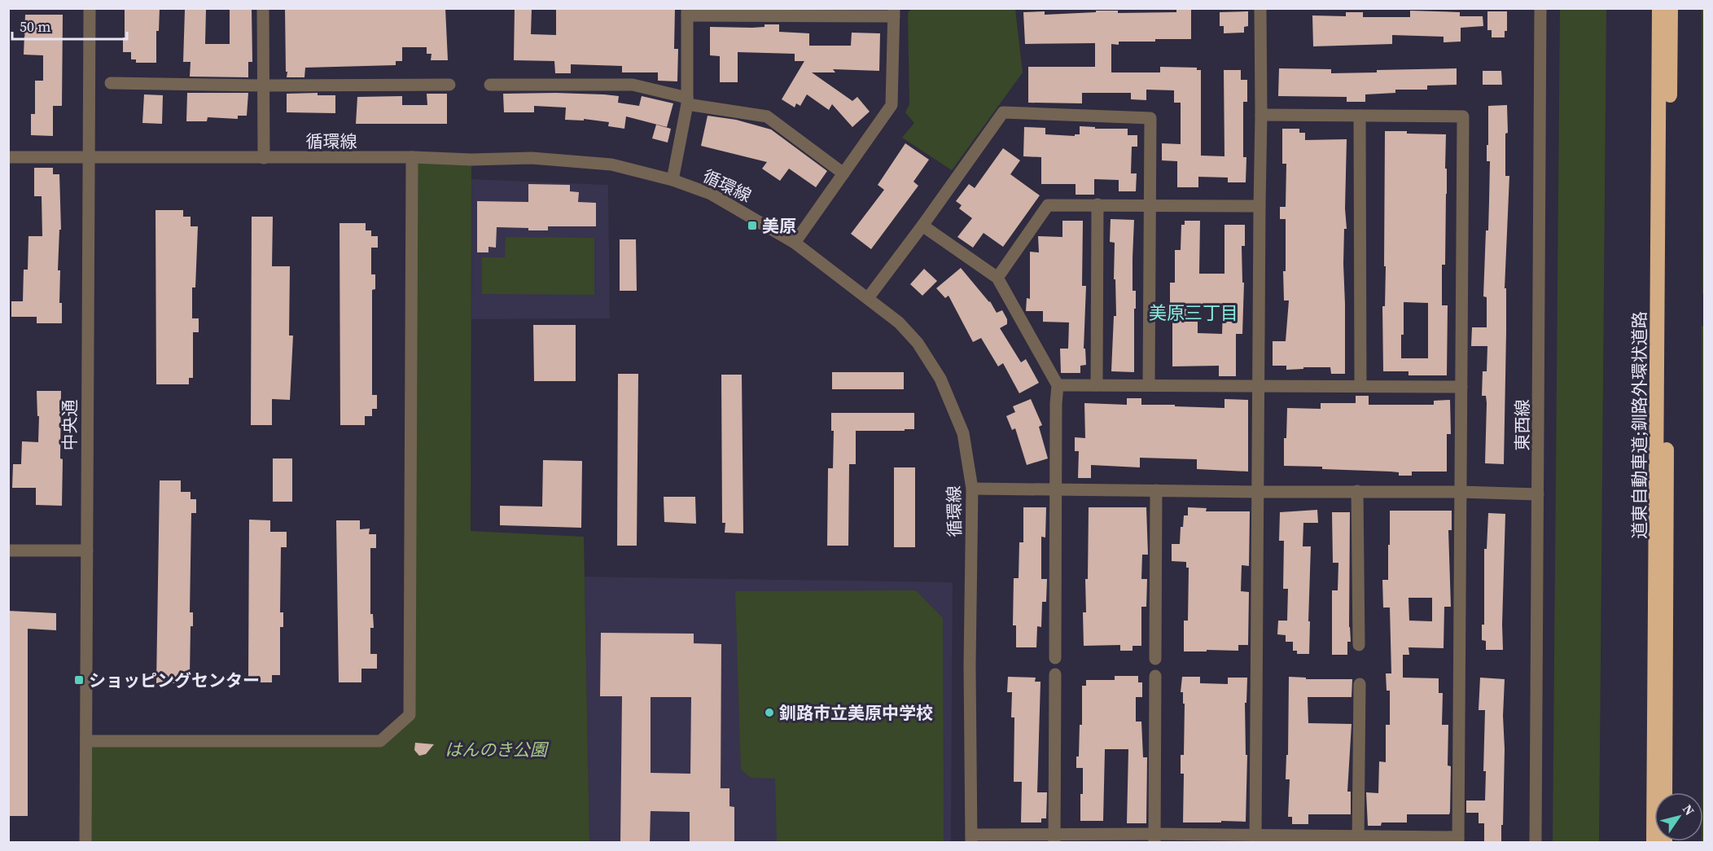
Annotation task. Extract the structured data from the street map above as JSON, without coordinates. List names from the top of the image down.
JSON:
{
  "streets": {
    "highway": ["道東自動車道;釧路外環状道路"],
    "street": ["循環線", "中央通", "東西線"]
  },
  "crossings": [
    ["循環線", "中央通"]
  ],
  "districts": ["美原三丁目"],
  "parks": ["はんのき公園"],
  "places": {
    "transit": ["美原", "ショッピングセンター"],
    "other": ["釧路市立美原中学校"]
  },
  "scale_bar": "50 m",
  "north": "top right"
}
